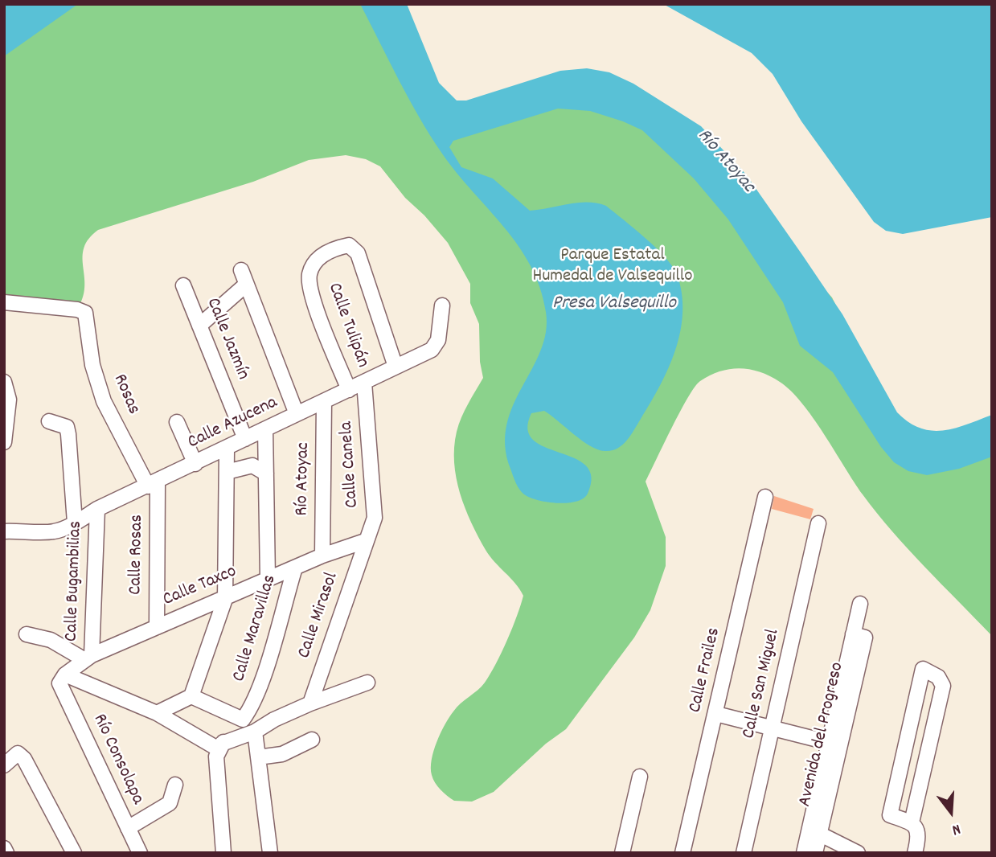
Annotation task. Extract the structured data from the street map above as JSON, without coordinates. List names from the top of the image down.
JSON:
{
  "streets": {
    "street": [
      "Calle Tulipán",
      "Calle Jazmín",
      "Rosas",
      "Calle Azucena",
      "Calle Canela",
      "Río Atoyac",
      "Calle Rosas",
      "Calle Bugambilias",
      "Calle Taxco",
      "Calle Mirasol",
      "Calle Maravillas",
      "Calle Frailes",
      "Calle San Miguel",
      "Avenida del Progreso",
      "Río Consolapa"
    ]
  },
  "crossings": [
    ["Calle Tulipán", "Calle Azucena"],
    ["Calle Jazmín", "Calle Azucena"],
    ["Rosas", "Calle Azucena"],
    ["Rosas", "Calle Rosas"],
    ["Calle Azucena", "Calle Canela"],
    ["Calle Azucena", "Río Atoyac"],
    ["Calle Azucena", "Calle Rosas"],
    ["Calle Azucena", "Calle Bugambilias"],
    ["Calle Canela", "Calle Taxco"],
    ["Calle Canela", "Calle Mirasol"],
    ["Río Atoyac", "Calle Taxco"],
    ["Calle Rosas", "Calle Taxco"],
    ["Calle Bugambilias", "Calle Taxco"],
    ["Calle Taxco", "Calle Mirasol"],
    ["Calle Taxco", "Calle Maravillas"],
    ["Calle Taxco", "Río Consolapa"]
  ],
  "water": ["Río Atoyac", "Presa Valsequillo"],
  "parks": ["Parque Estatal Humedal de Valsequillo"],
  "north": "bottom"
}
